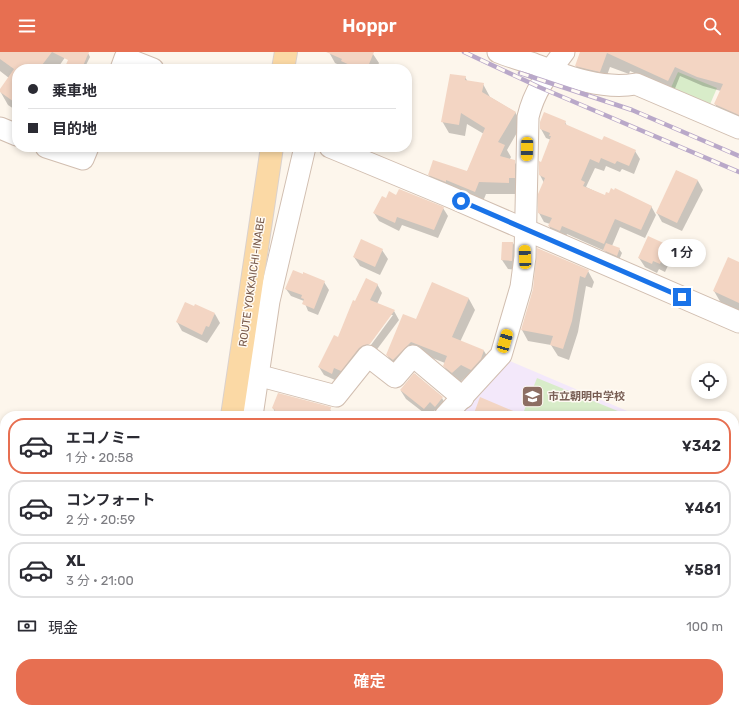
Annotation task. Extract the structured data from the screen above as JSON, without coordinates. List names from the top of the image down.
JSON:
{
  "streets": {
    "main road": ["ROUTE YOKKAICHI-INABE"]
  },
  "places": {
    "school or university": ["市立朝明中学校"]
  },
  "page": {
    "header": "Hoppr",
    "banner": ["乗車地", "目的地"],
    "bubble": "1 分",
    "list": [
      {
        "name": "エコノミー",
        "note": "1 分 · 20:58",
        "value": "¥342"
      },
      {
        "name": "コンフォート",
        "note": "2 分 · 20:59",
        "value": "¥461"
      },
      {
        "name": "XL",
        "note": "3 分 · 21:00",
        "value": "¥581"
      }
    ],
    "pay": ["現金", "100 m"],
    "buttons": "確定"
  }
}
